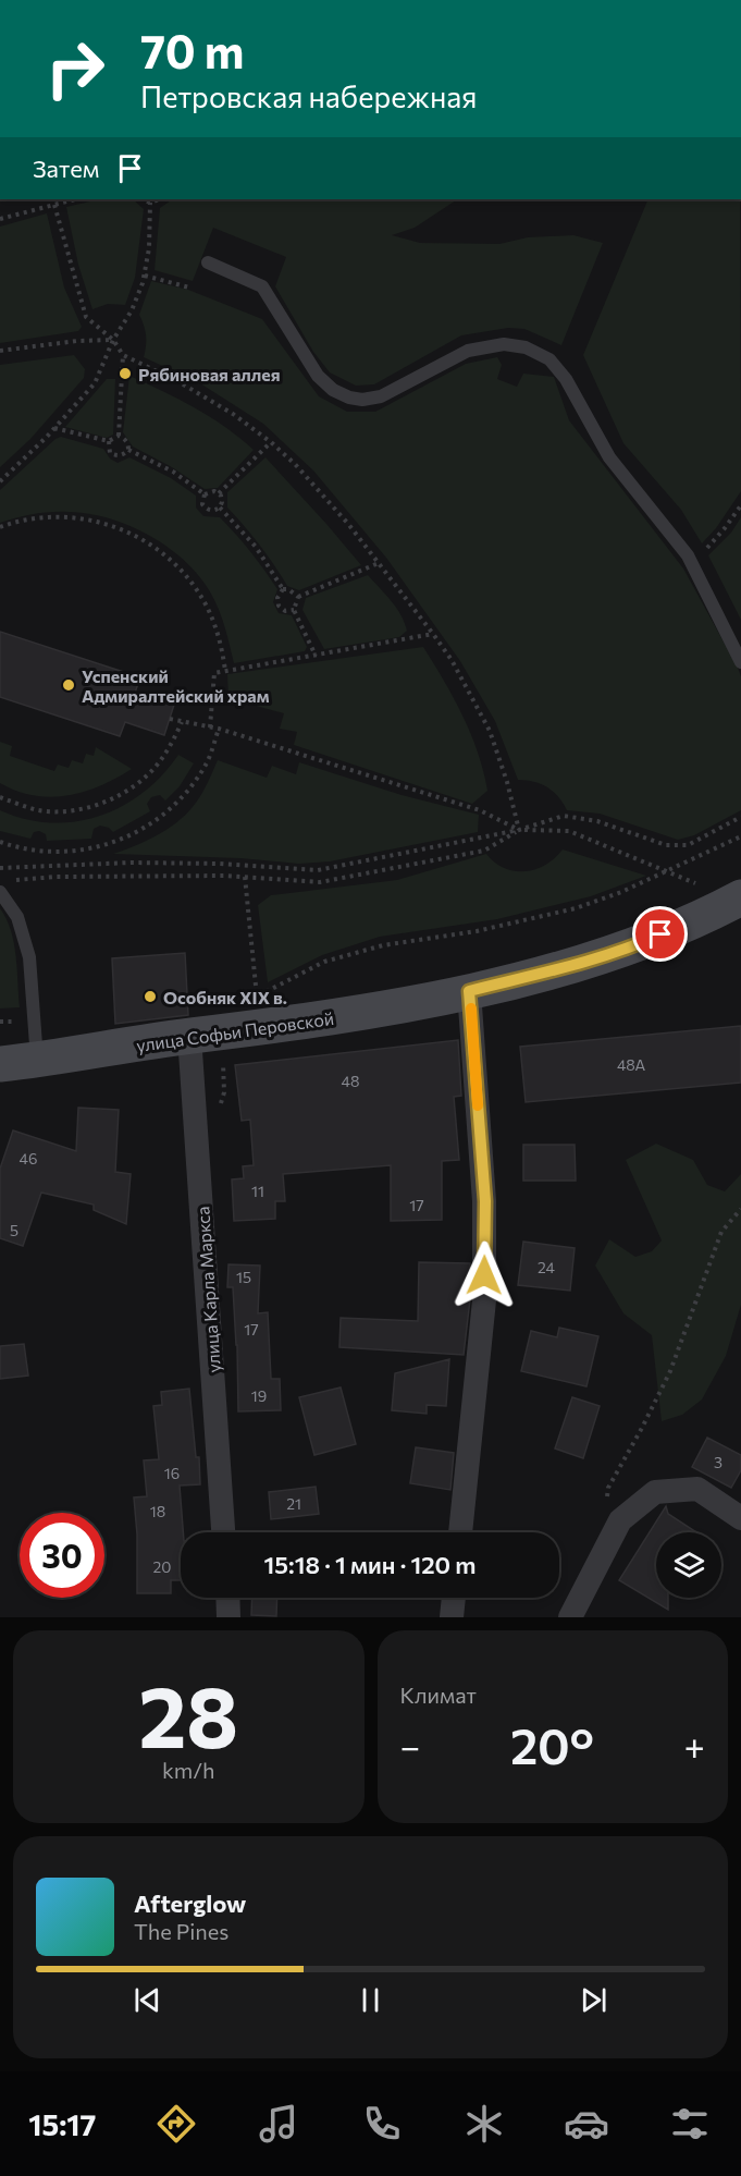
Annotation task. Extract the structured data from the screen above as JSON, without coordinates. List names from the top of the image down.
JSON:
{
  "streets": {
    "main road": ["улица Софьи Перовской"],
    "street": ["улица Карла Маркса"]
  },
  "crossings": [
    ["улица Софьи Перовской", "улица Карла Маркса"]
  ],
  "places": ["Рябиновая аллея", "Успенский Адмиралтейский храм", "Особняк XIX в."],
  "house_numbers": [
    "48А",
    "48",
    "46",
    "11",
    "17",
    "5",
    "24",
    "15",
    "17",
    "19",
    "3",
    "16",
    "21",
    "18",
    "20"
  ],
  "page": {
    "turn": ["70 m", "Петровская набережная"],
    "then": "Затем",
    "limit": "30",
    "trip": "15:18 · 1 мин · 120 m",
    "tile": [
      ["28", "km/h"],
      "Климат"
    ],
    "heat": ["−", "20°", "+"],
    "song": ["Afterglow", "The Pines"],
    "tabs": "15:17"
  }
}
